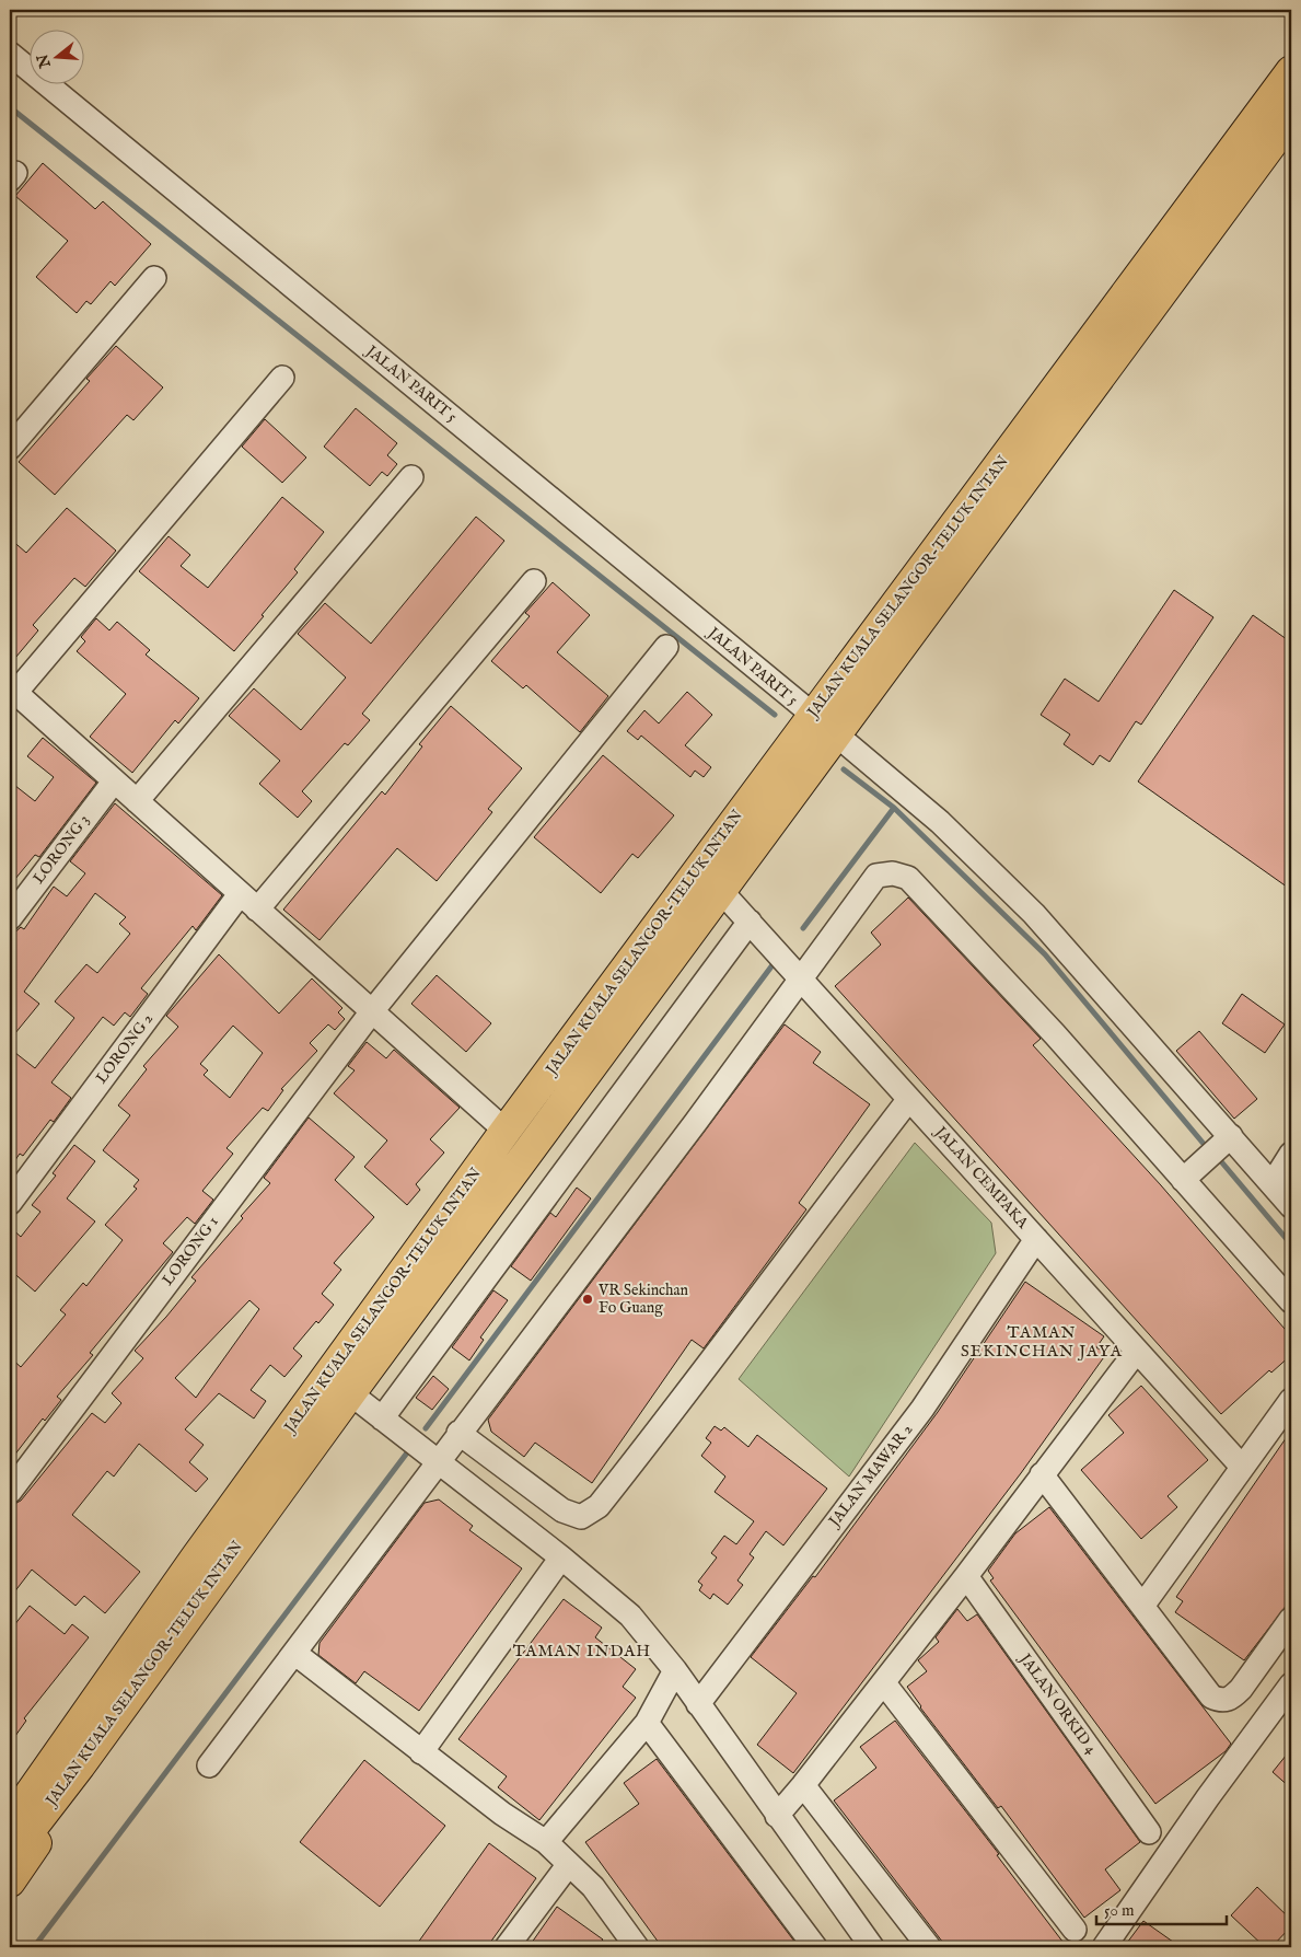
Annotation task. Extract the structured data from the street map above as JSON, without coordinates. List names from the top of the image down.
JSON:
{
  "streets": {
    "highway": ["JALAN KUALA SELANGOR-TELUK INTAN"],
    "street": [
      "JALAN PARIT 5",
      "LORONG 3",
      "LORONG 2",
      "JALAN CEMPAKA",
      "LORONG 1",
      "JALAN MAWAR 2",
      "JALAN ORKID 4"
    ]
  },
  "crossings": [
    ["JALAN PARIT 5", "JALAN KUALA SELANGOR-TELUK INTAN"],
    ["JALAN KUALA SELANGOR-TELUK INTAN", "JALAN CEMPAKA"],
    ["JALAN CEMPAKA", "JALAN MAWAR 2"]
  ],
  "districts": ["TAMAN SEKINCHAN JAYA", "TAMAN INDAH"],
  "places": ["VR Sekinchan Fo Guang"],
  "scale_bar": "50 m",
  "north": "left"
}
